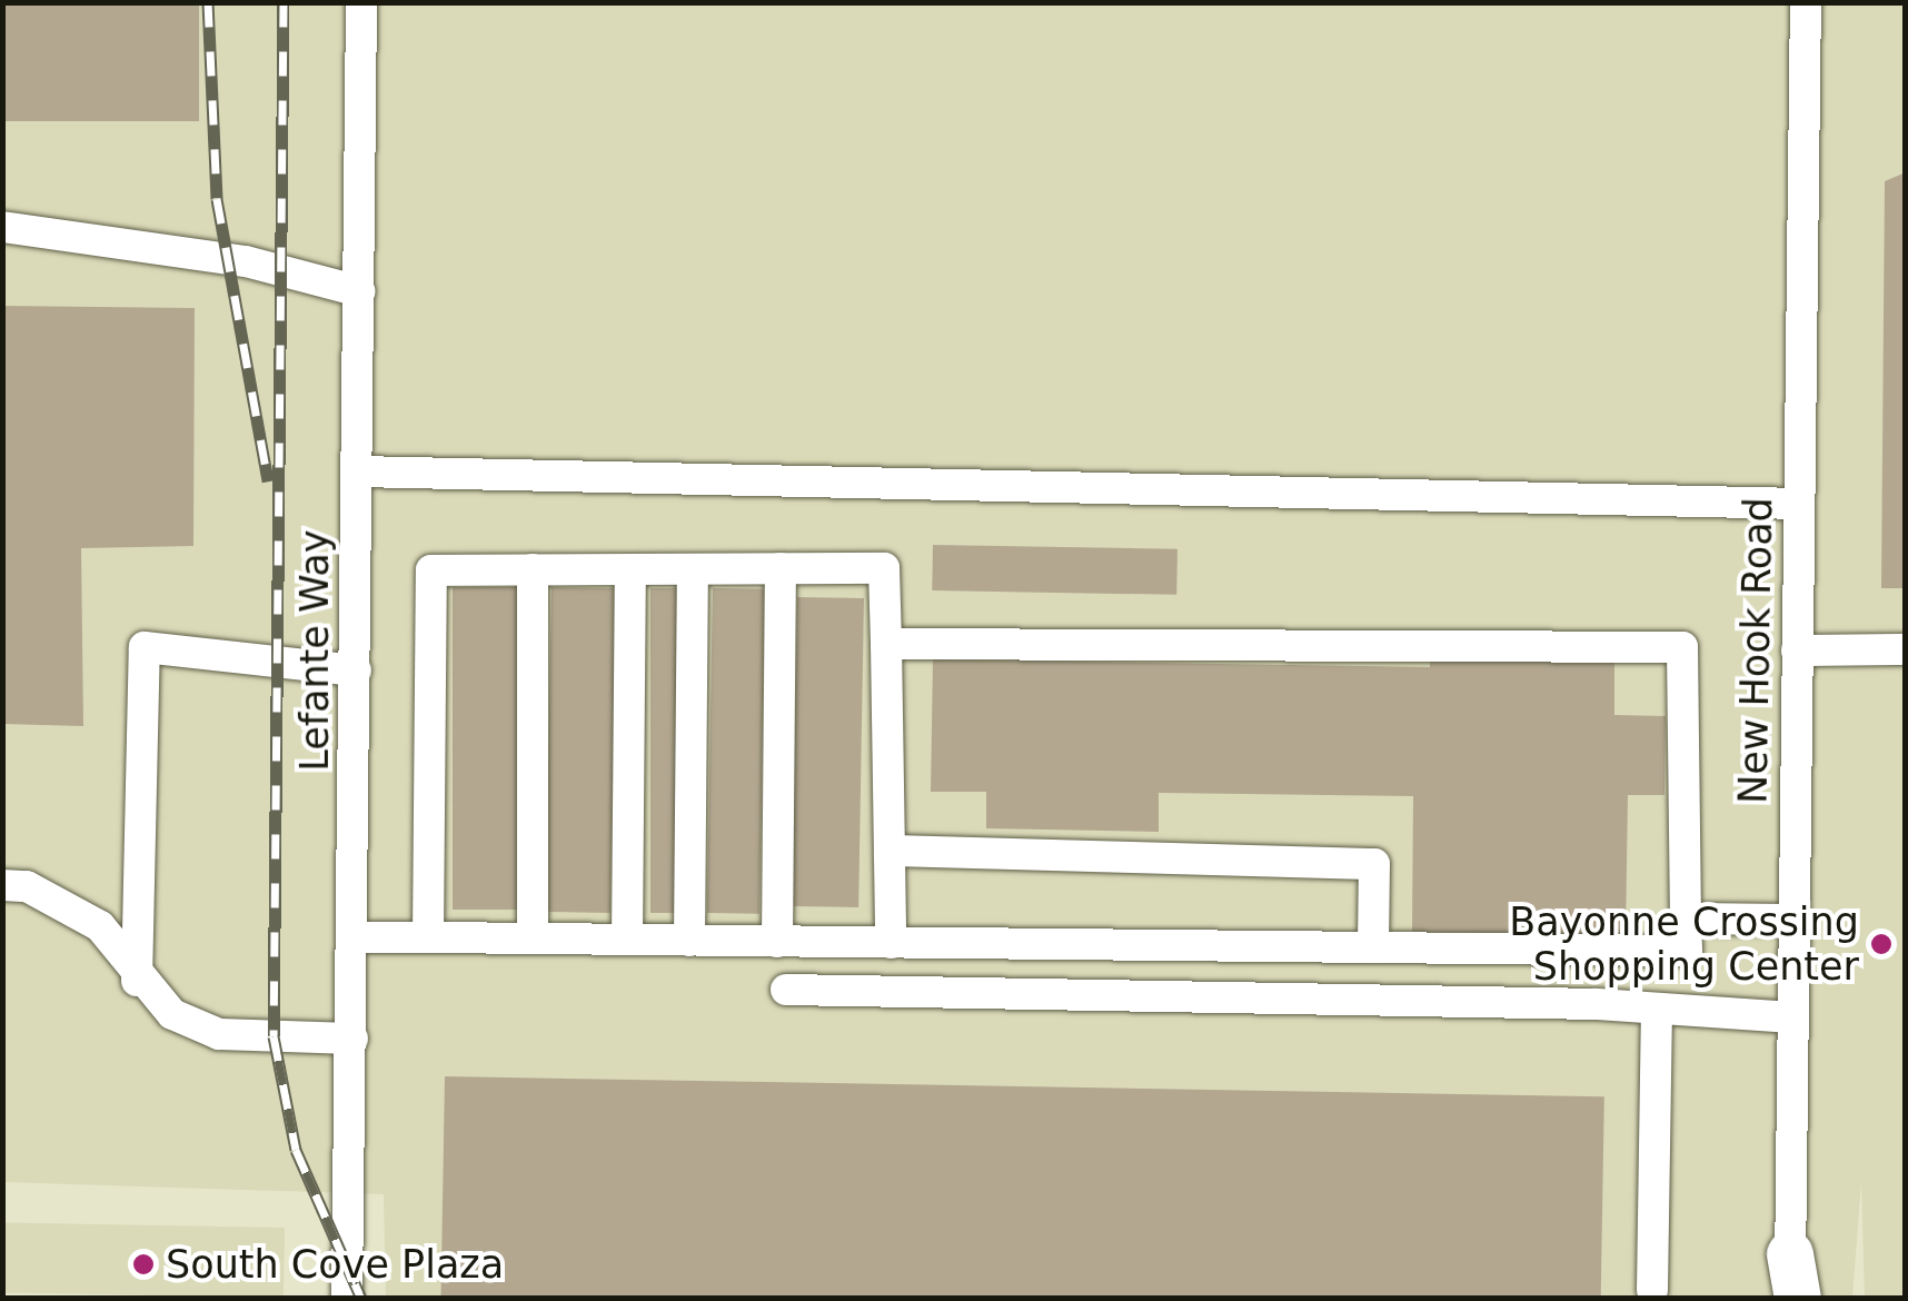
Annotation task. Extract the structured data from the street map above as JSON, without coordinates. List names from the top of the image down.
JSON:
{
  "streets": {
    "street": ["Lefante Way", "New Hook Road"]
  },
  "places": ["Bayonne Crossing Shopping Center", "South Cove Plaza"]
}
